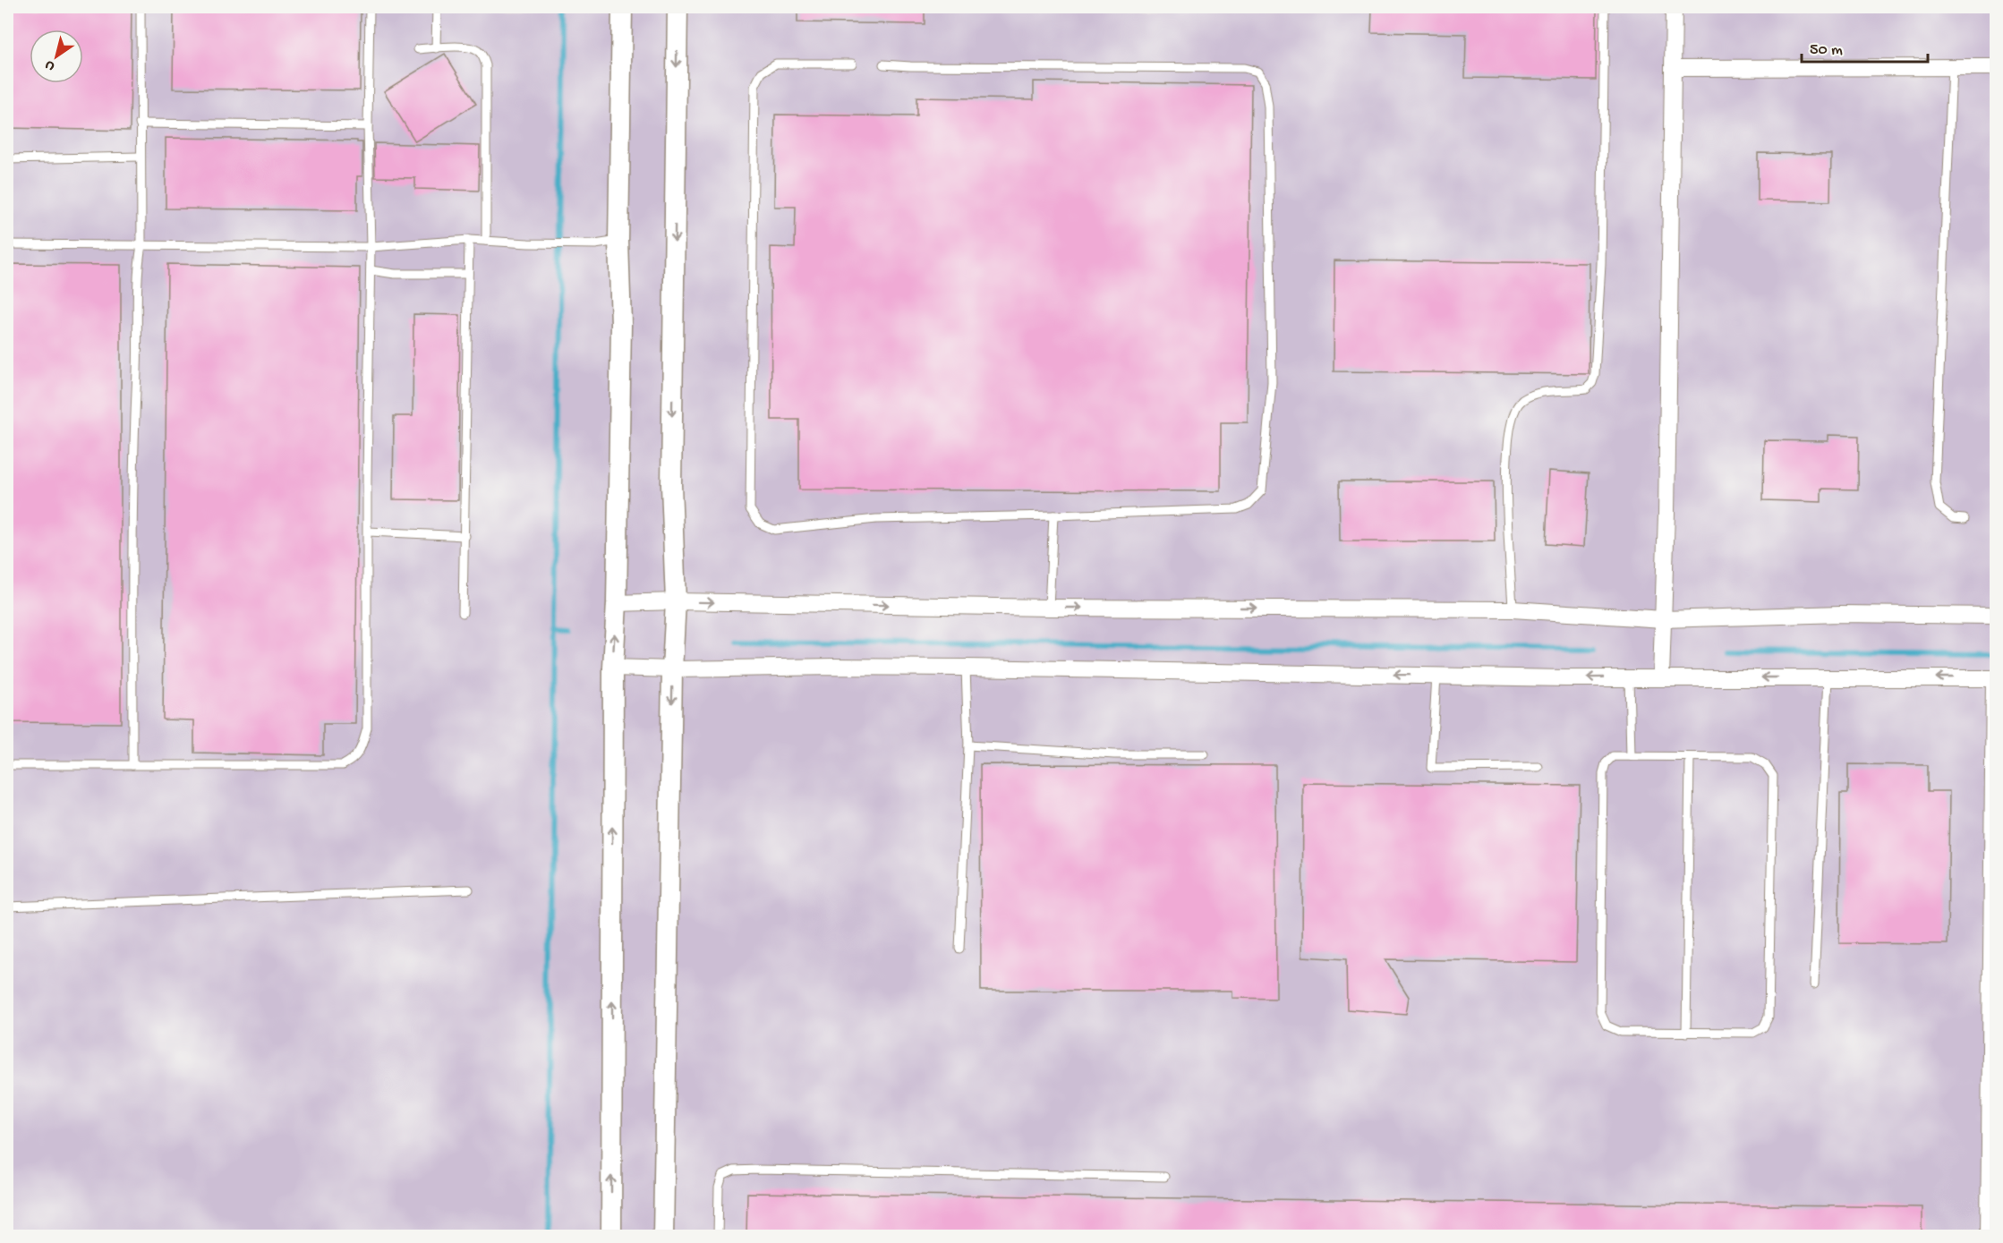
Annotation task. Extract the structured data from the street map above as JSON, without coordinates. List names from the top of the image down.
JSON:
{
  "scale_bar": "50 m",
  "north": "bottom left"
}
